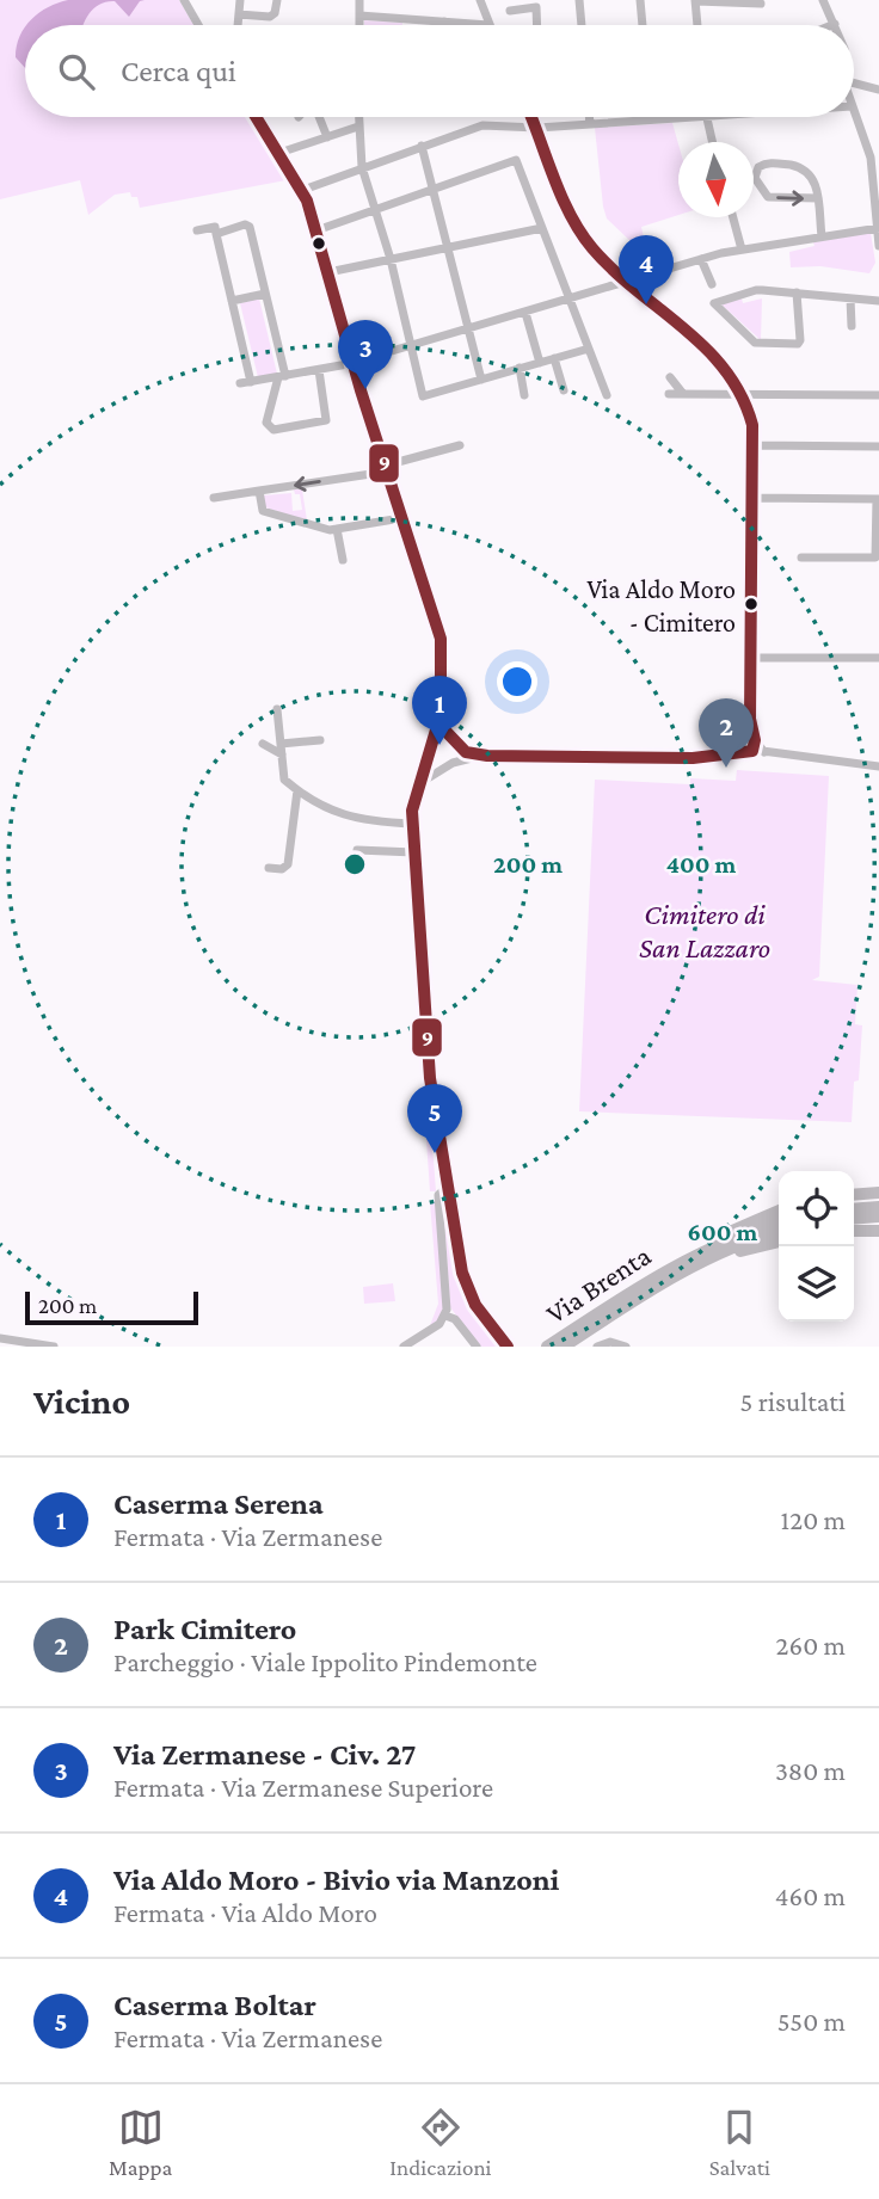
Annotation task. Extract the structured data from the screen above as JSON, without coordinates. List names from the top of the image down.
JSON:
{
  "streets": {
    "highway": ["Via Brenta"]
  },
  "parks": ["Cimitero di San Lazzaro"],
  "places": ["Via Aldo Moro - Cimitero"],
  "lines": ["transit line 9"],
  "scale_bar": "200 m",
  "north": "bottom",
  "page": {
    "search": "Cerca qui",
    "pins": [
      "4",
      "3",
      "1",
      "2",
      "5"
    ],
    "scale": "200 m",
    "heading": ["Vicino", "5 risultati"],
    "list": [
      {
        "mark": "1",
        "name": "Caserma Serena",
        "note": "Fermata · Via Zermanese",
        "value": "120 m"
      },
      {
        "mark": "2",
        "name": "Park Cimitero",
        "note": "Parcheggio · Viale Ippolito Pindemonte",
        "value": "260 m"
      },
      {
        "mark": "3",
        "name": "Via Zermanese - Civ. 27",
        "note": "Fermata · Via Zermanese Superiore",
        "value": "380 m"
      },
      {
        "mark": "4",
        "name": "Via Aldo Moro - Bivio via Manzoni",
        "note": "Fermata · Via Aldo Moro",
        "value": "460 m"
      },
      {
        "mark": "5",
        "name": "Caserma Boltar",
        "note": "Fermata · Via Zermanese",
        "value": "550 m"
      }
    ],
    "nav": ["Mappa", "Indicazioni", "Salvati"]
  },
  "rings": ["200 m", "400 m", "600 m"]
}
